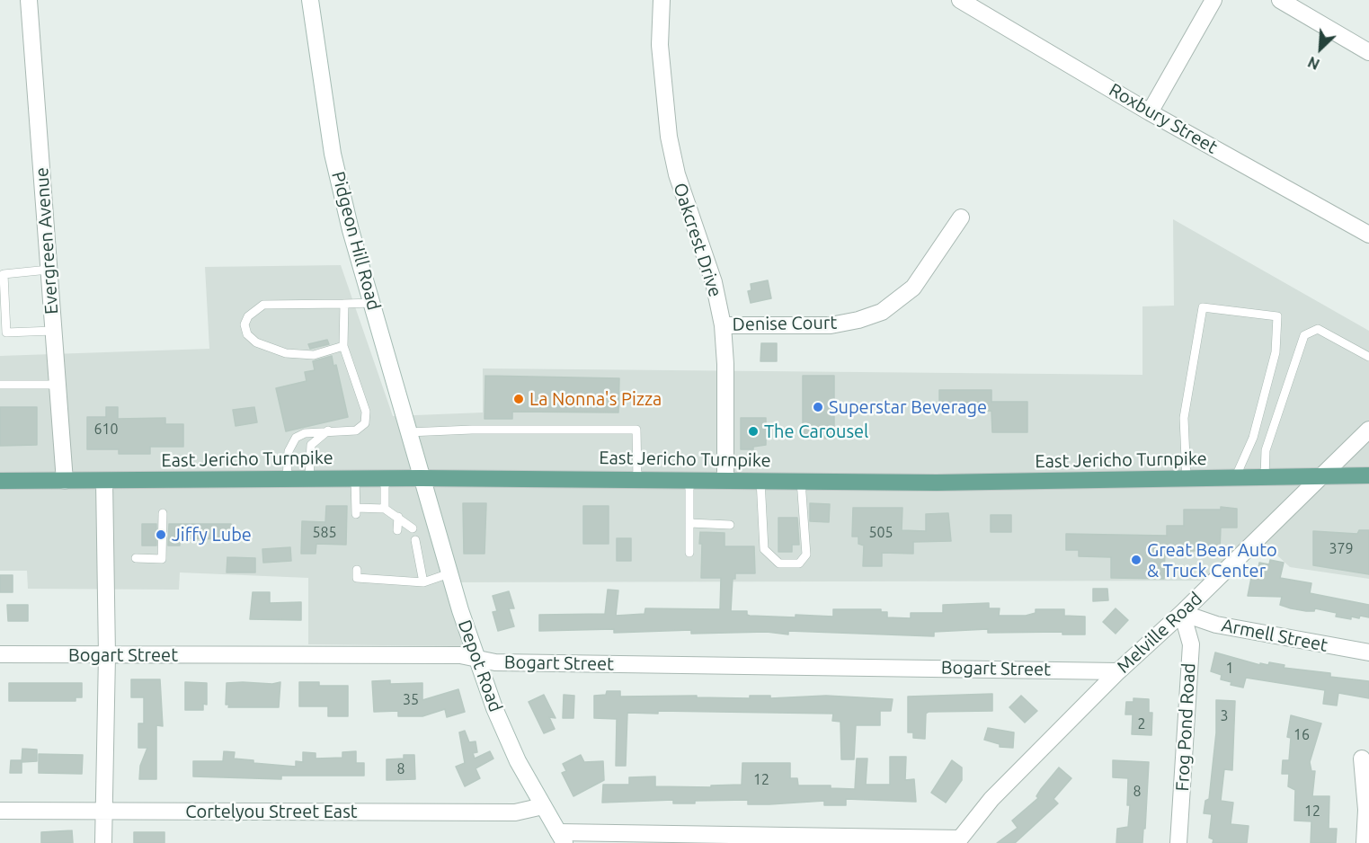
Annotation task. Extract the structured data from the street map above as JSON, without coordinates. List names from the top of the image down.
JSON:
{
  "streets": {
    "main road": ["East Jericho Turnpike"],
    "street": [
      "Roxbury Street",
      "Oakcrest Drive",
      "Evergreen Avenue",
      "Pidgeon Hill Road",
      "Denise Court",
      "Melville Road",
      "Armell Street",
      "Bogart Street",
      "Depot Road",
      "Frog Pond Road",
      "Cortelyou Street East"
    ]
  },
  "crossings": [
    ["Oakcrest Drive", "Denise Court"],
    ["Oakcrest Drive", "East Jericho Turnpike"],
    ["Evergreen Avenue", "East Jericho Turnpike"],
    ["Pidgeon Hill Road", "East Jericho Turnpike"],
    ["Pidgeon Hill Road", "Depot Road"],
    ["East Jericho Turnpike", "Melville Road"],
    ["East Jericho Turnpike", "Depot Road"],
    ["Melville Road", "Armell Street"],
    ["Melville Road", "Bogart Street"],
    ["Melville Road", "Frog Pond Road"],
    ["Armell Street", "Frog Pond Road"],
    ["Bogart Street", "Depot Road"],
    ["Depot Road", "Cortelyou Street East"]
  ],
  "places": [
    "La Nonna's Pizza",
    "Superstar Beverage",
    "The Carousel",
    "Jiffy Lube",
    "Great Bear Auto & Truck Center"
  ],
  "house_numbers": [
    "610",
    "585",
    "505",
    "379",
    "1",
    "35",
    "3",
    "2",
    "16",
    "8",
    "12",
    "8",
    "12"
  ],
  "north": "bottom left"
}
